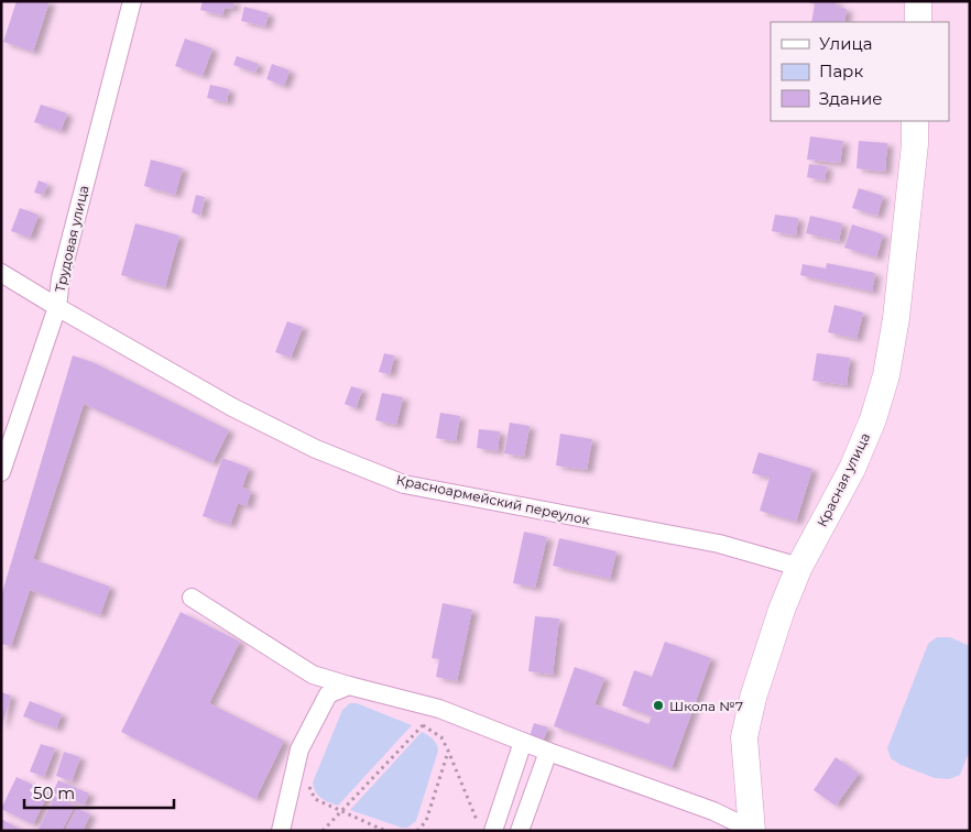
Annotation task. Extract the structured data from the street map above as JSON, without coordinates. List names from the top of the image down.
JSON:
{
  "streets": {
    "main road": ["Красная улица"],
    "street": ["Трудовая улица", "Красноармейский переулок"]
  },
  "crossings": [
    ["Трудовая улица", "Красноармейский переулок"],
    ["Красная улица", "Красноармейский переулок"]
  ],
  "places": ["Школа №7"],
  "legend": ["Улица", "Парк", "Здание"],
  "scale_bar": "50 m"
}
